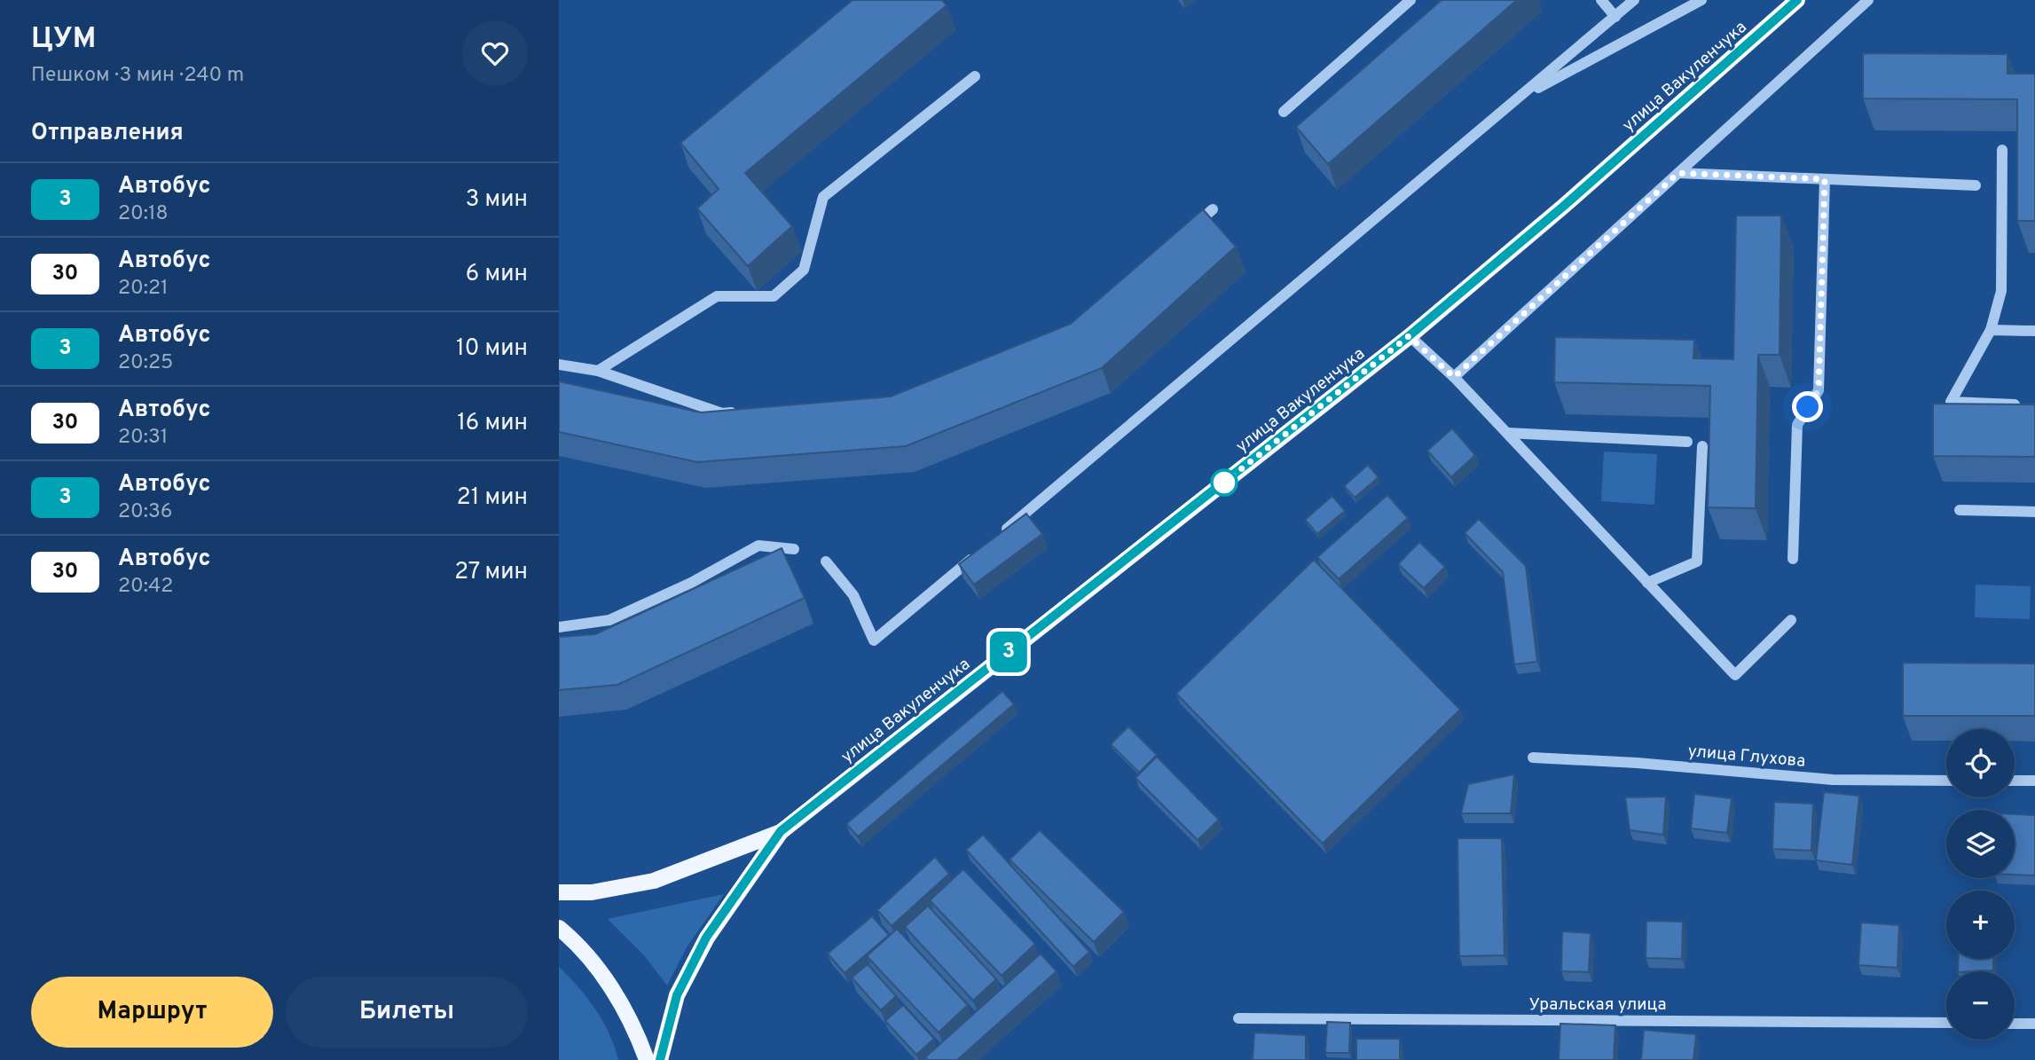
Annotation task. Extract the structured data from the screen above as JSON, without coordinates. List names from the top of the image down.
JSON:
{
  "streets": {
    "main road": ["улица Вакуленчука"],
    "street": ["улица Глухова", "Уральская улица"]
  },
  "lines": ["bus line 3"],
  "page": {
    "heading": [
      ["ЦУМ", "Пешком · 3 мин · 240 m"],
      "Отправления"
    ],
    "on_map": "3",
    "list": [
      {
        "mark": "3",
        "name": "Автобус",
        "note": "20:18",
        "value": "3 мин"
      },
      {
        "mark": "30",
        "name": "Автобус",
        "note": "20:21",
        "value": "6 мин"
      },
      {
        "mark": "3",
        "name": "Автобус",
        "note": "20:25",
        "value": "10 мин"
      },
      {
        "mark": "30",
        "name": "Автобус",
        "note": "20:31",
        "value": "16 мин"
      },
      {
        "mark": "3",
        "name": "Автобус",
        "note": "20:36",
        "value": "21 мин"
      },
      {
        "mark": "30",
        "name": "Автобус",
        "note": "20:42",
        "value": "27 мин"
      }
    ],
    "map_buttons": ["+", "−"],
    "buttons": ["Маршрут", "Билеты"]
  }
}
